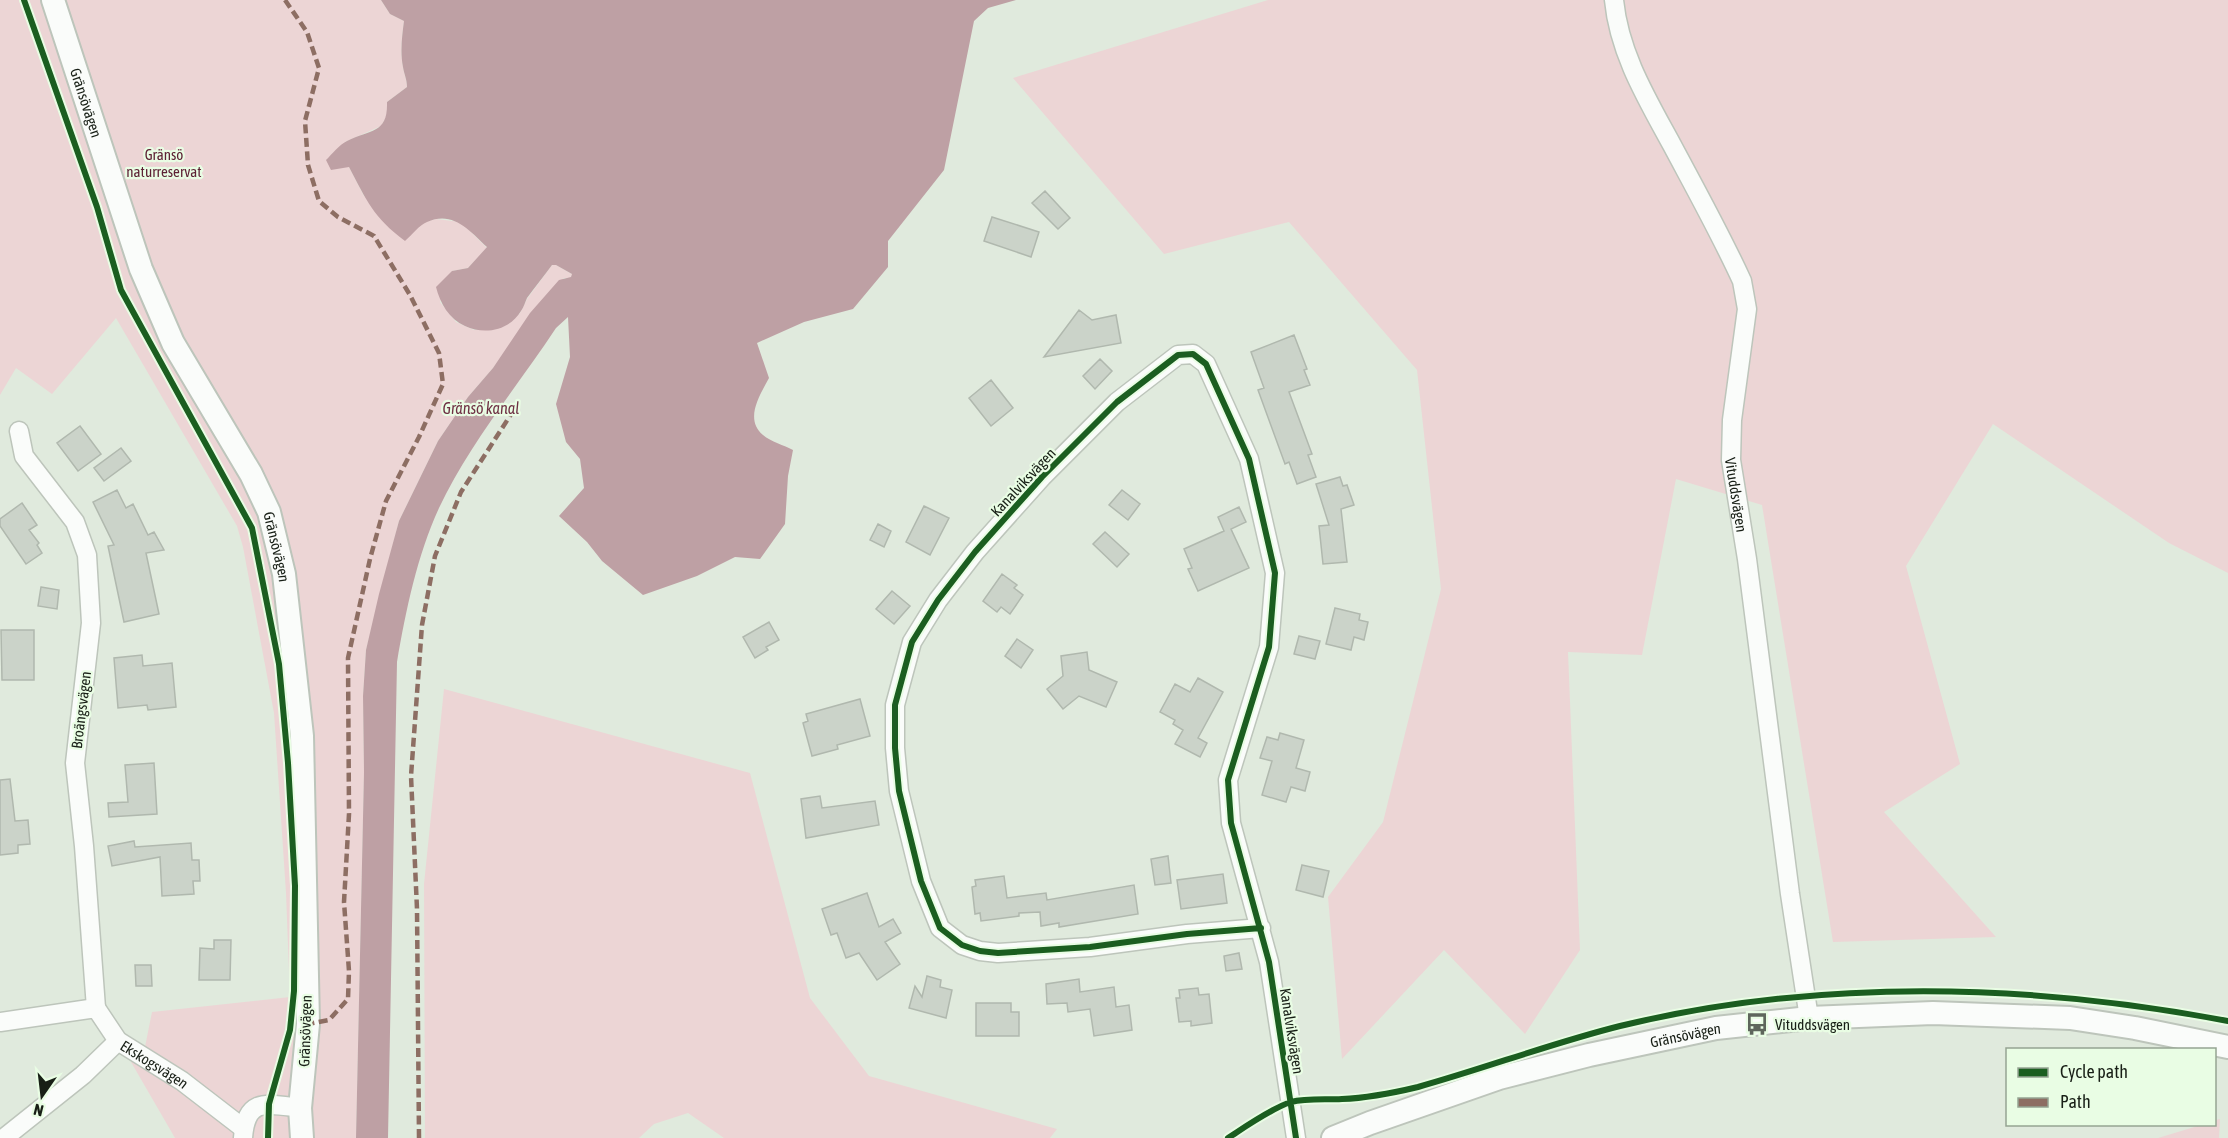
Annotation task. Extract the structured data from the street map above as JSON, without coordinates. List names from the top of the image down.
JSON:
{
  "streets": {
    "street": [
      "Gränsövägen",
      "Kanalviksvägen",
      "Vituddsvägen",
      "Broängsvägen",
      "Ekskogsvägen"
    ]
  },
  "crossings": [
    ["Gränsövägen", "Vituddsvägen"],
    ["Broängsvägen", "Ekskogsvägen"]
  ],
  "water": ["Gränsö kanal"],
  "parks": ["Gränsö naturreservat"],
  "places": {
    "bus stop": ["Vituddsvägen"]
  },
  "legend": ["Cycle path", "Path"],
  "north": "bottom"
}
